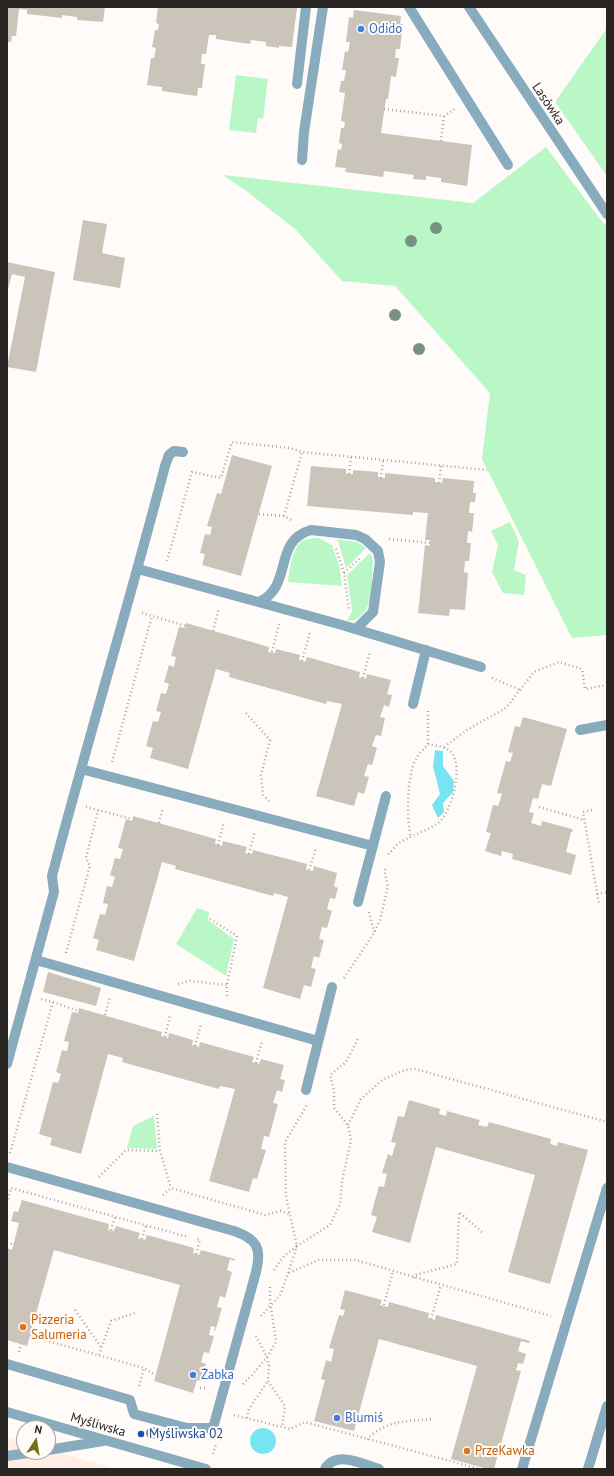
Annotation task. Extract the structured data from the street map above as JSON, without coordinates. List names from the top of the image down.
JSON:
{
  "streets": {
    "street": ["Lasówka", "Myśliwska"]
  },
  "places": [
    "Odido",
    "Pizzeria Salumeria",
    "Żabka",
    "Blumiś",
    "Myśliwska 02",
    "PrzeKawka"
  ],
  "north": "top"
}
